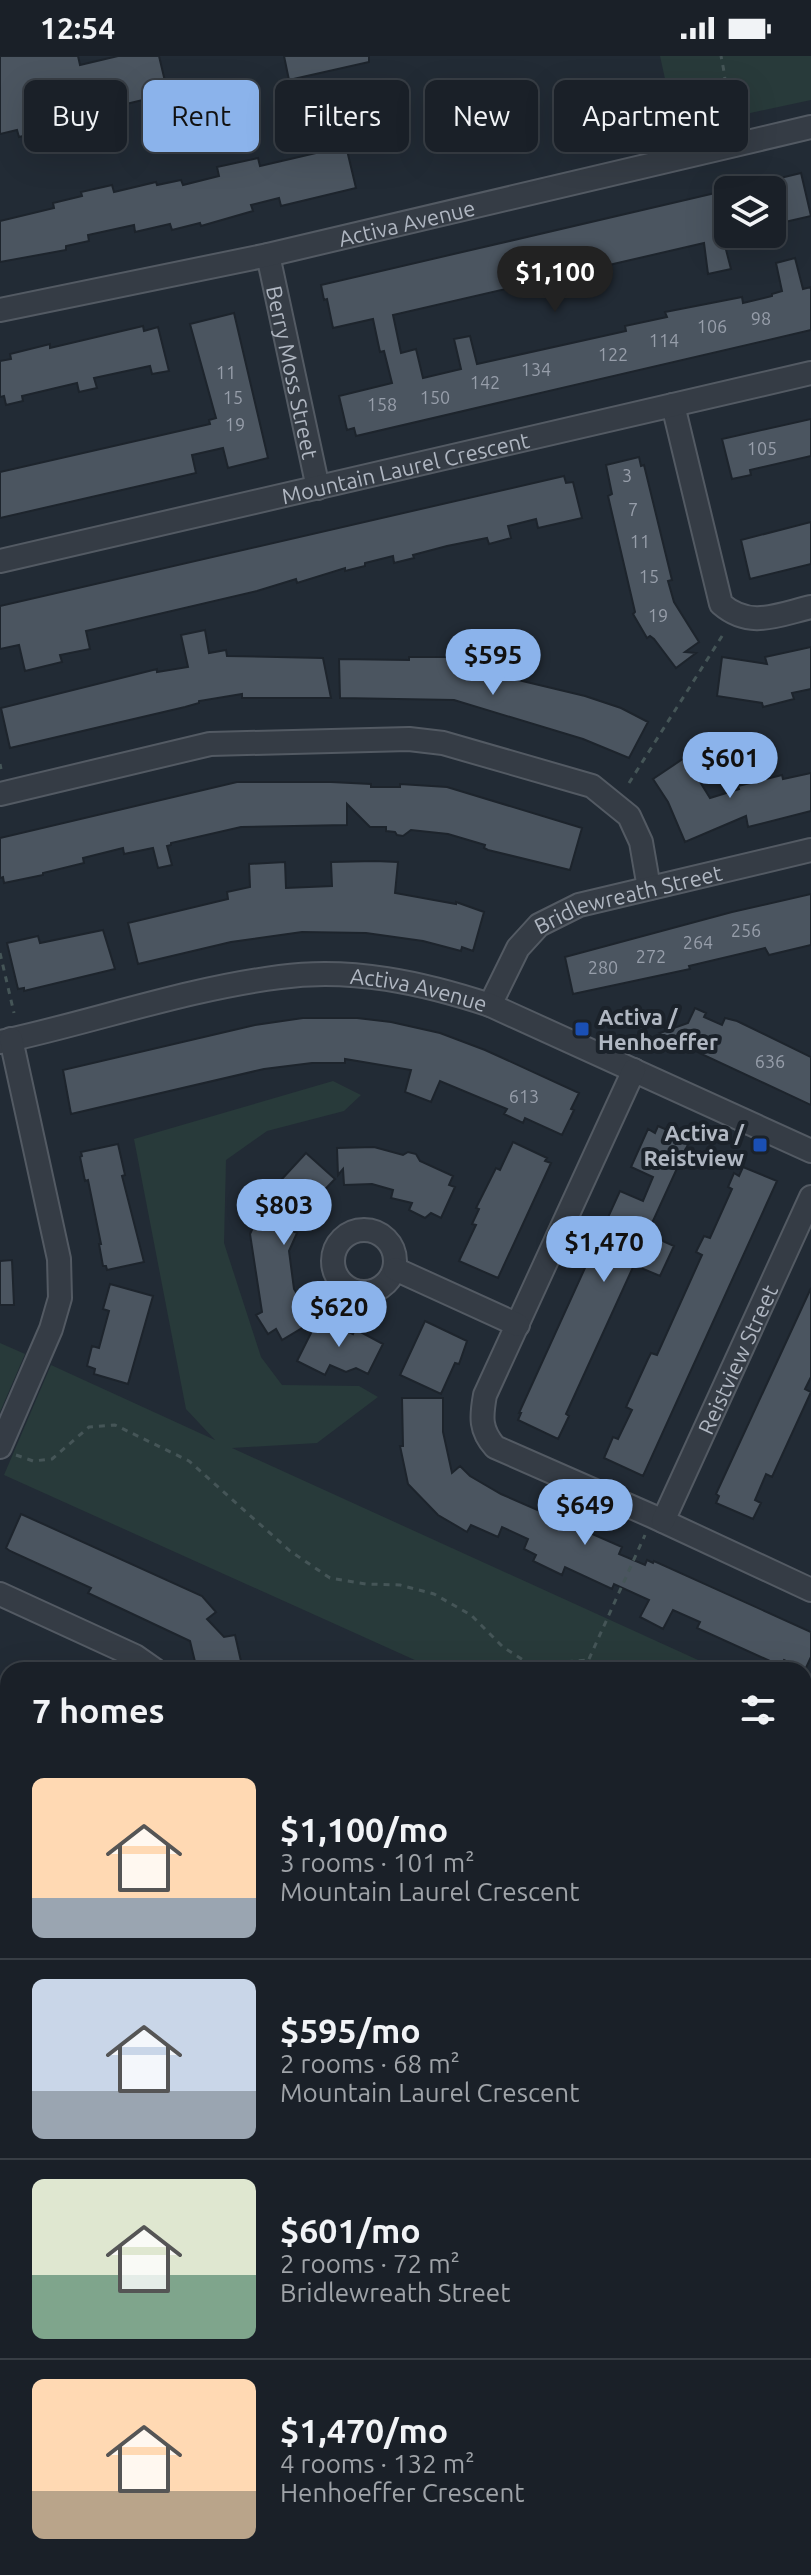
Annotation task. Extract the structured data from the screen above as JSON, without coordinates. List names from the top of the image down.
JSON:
{
  "streets": {
    "street": [
      "Activa Avenue",
      "Berry Moss Street",
      "Mountain Laurel Crescent",
      "Bridlewreath Street",
      "Reistview Street"
    ]
  },
  "crossings": [
    ["Activa Avenue", "Berry Moss Street"],
    ["Activa Avenue", "Bridlewreath Street"],
    ["Berry Moss Street", "Mountain Laurel Crescent"]
  ],
  "places": {
    "transit": ["Activa / Henhoeffer", "Activa / Reistview"]
  },
  "house_numbers": [
    "98",
    "106",
    "114",
    "122",
    "134",
    "11",
    "142",
    "15",
    "150",
    "158",
    "19",
    "105",
    "3",
    "7",
    "11",
    "15",
    "19",
    "256",
    "264",
    "272",
    "280",
    "636",
    "613"
  ],
  "page": {
    "status": "12:54",
    "chip": [
      "Buy",
      "Rent",
      "Filters",
      "New",
      "Apartment"
    ],
    "price": [
      "$1,100",
      "$595",
      "$601",
      "$803",
      "$1,470",
      "$620",
      "$649"
    ],
    "heading": "7 homes",
    "list": [
      {
        "name": "$1,100/mo",
        "note": "3 rooms · 101 m² · Mountain Laurel Crescent"
      },
      {
        "name": "$595/mo",
        "note": "2 rooms · 68 m² · Mountain Laurel Crescent"
      },
      {
        "name": "$601/mo",
        "note": "2 rooms · 72 m² · Bridlewreath Street"
      },
      {
        "name": "$1,470/mo",
        "note": "4 rooms · 132 m² · Henhoeffer Crescent"
      }
    ]
  }
}
